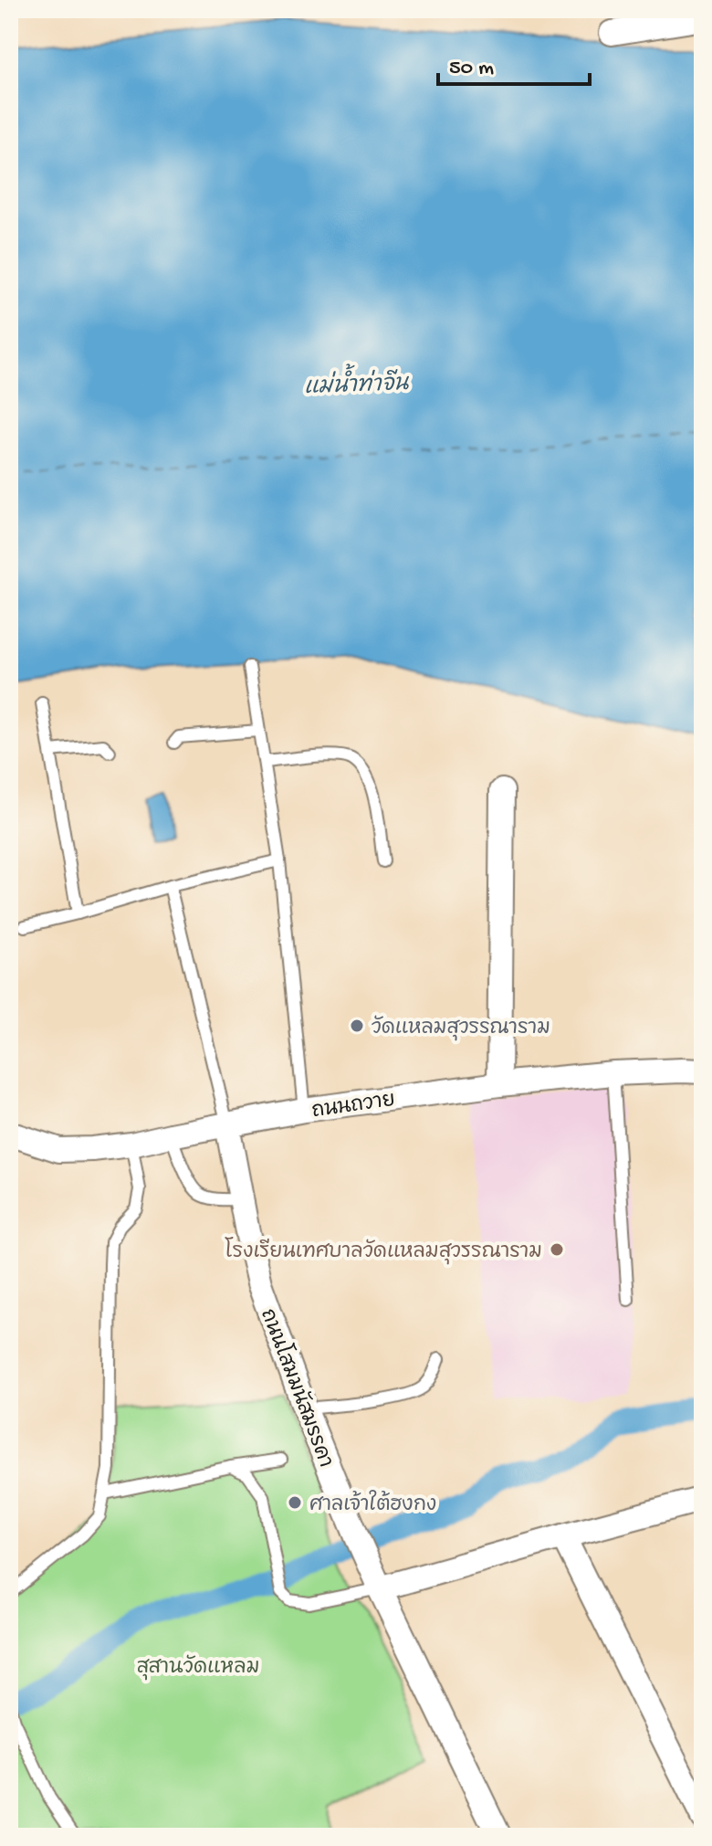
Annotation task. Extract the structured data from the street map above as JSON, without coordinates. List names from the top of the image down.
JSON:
{
  "streets": {
    "street": ["ถนนถวาย", "ถนนโสมมนัสมรรคา"]
  },
  "crossings": [
    ["ถนนถวาย", "ถนนโสมมนัสมรรคา"]
  ],
  "water": ["แม่น้ำท่าจีน"],
  "parks": ["สุสานวัดแหลม"],
  "places": ["วัดแหลมสุวรรณาราม", "โรงเรียนเทศบาลวัดแหลมสุวรรณาราม", "ศาลเจ้าใต้ฮงกง"],
  "scale_bar": "50 m"
}
